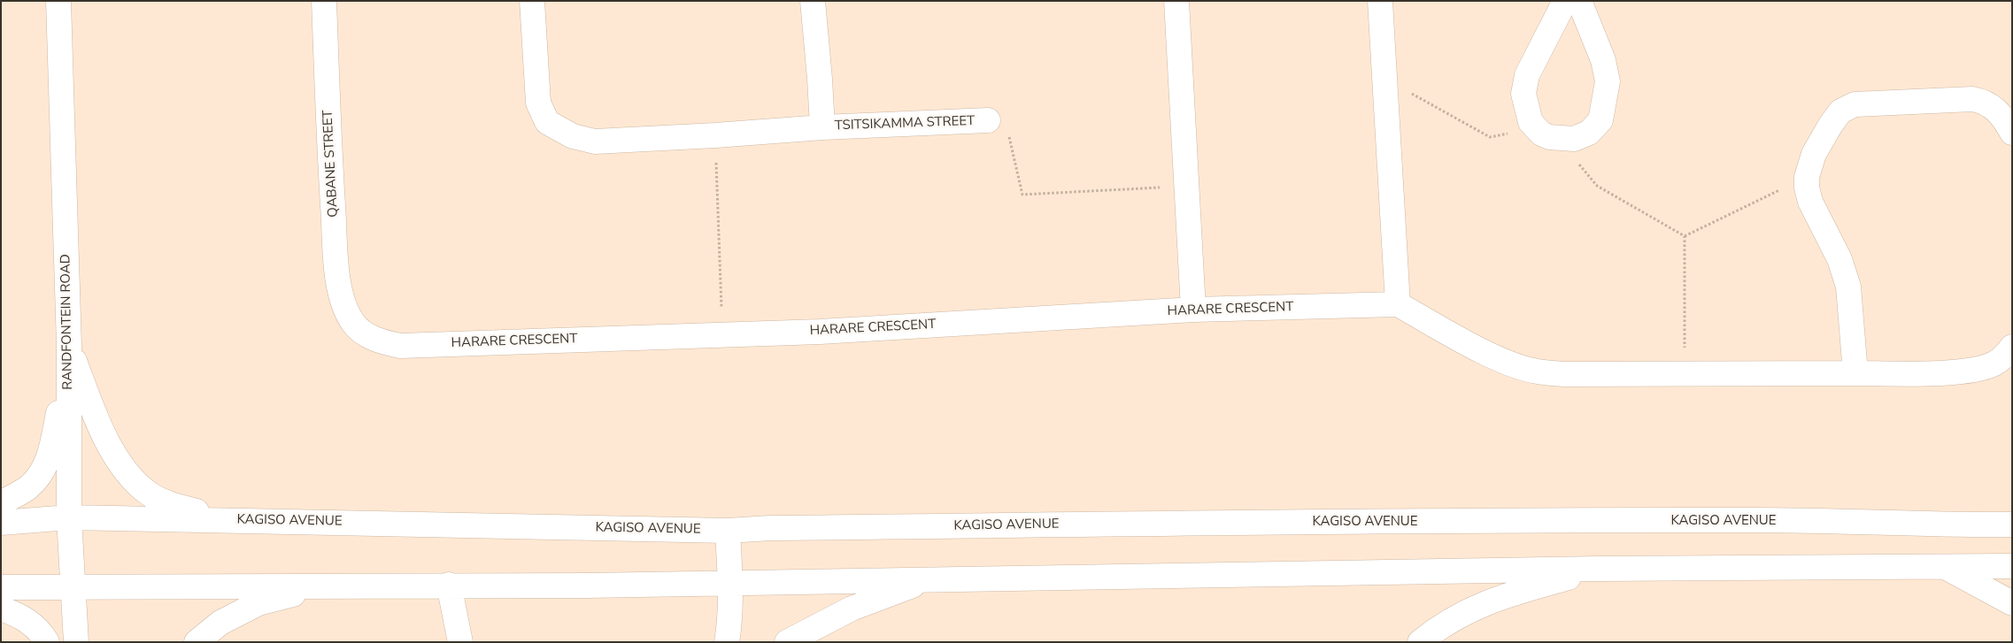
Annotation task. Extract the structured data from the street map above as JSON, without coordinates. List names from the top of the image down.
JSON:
{
  "streets": {
    "street": [
      "TSITSIKAMMA STREET",
      "QABANE STREET",
      "HARARE CRESCENT",
      "RANDFONTEIN ROAD",
      "KAGISO AVENUE"
    ]
  },
  "crossings": [
    ["QABANE STREET", "HARARE CRESCENT"],
    ["RANDFONTEIN ROAD", "KAGISO AVENUE"]
  ]
}
